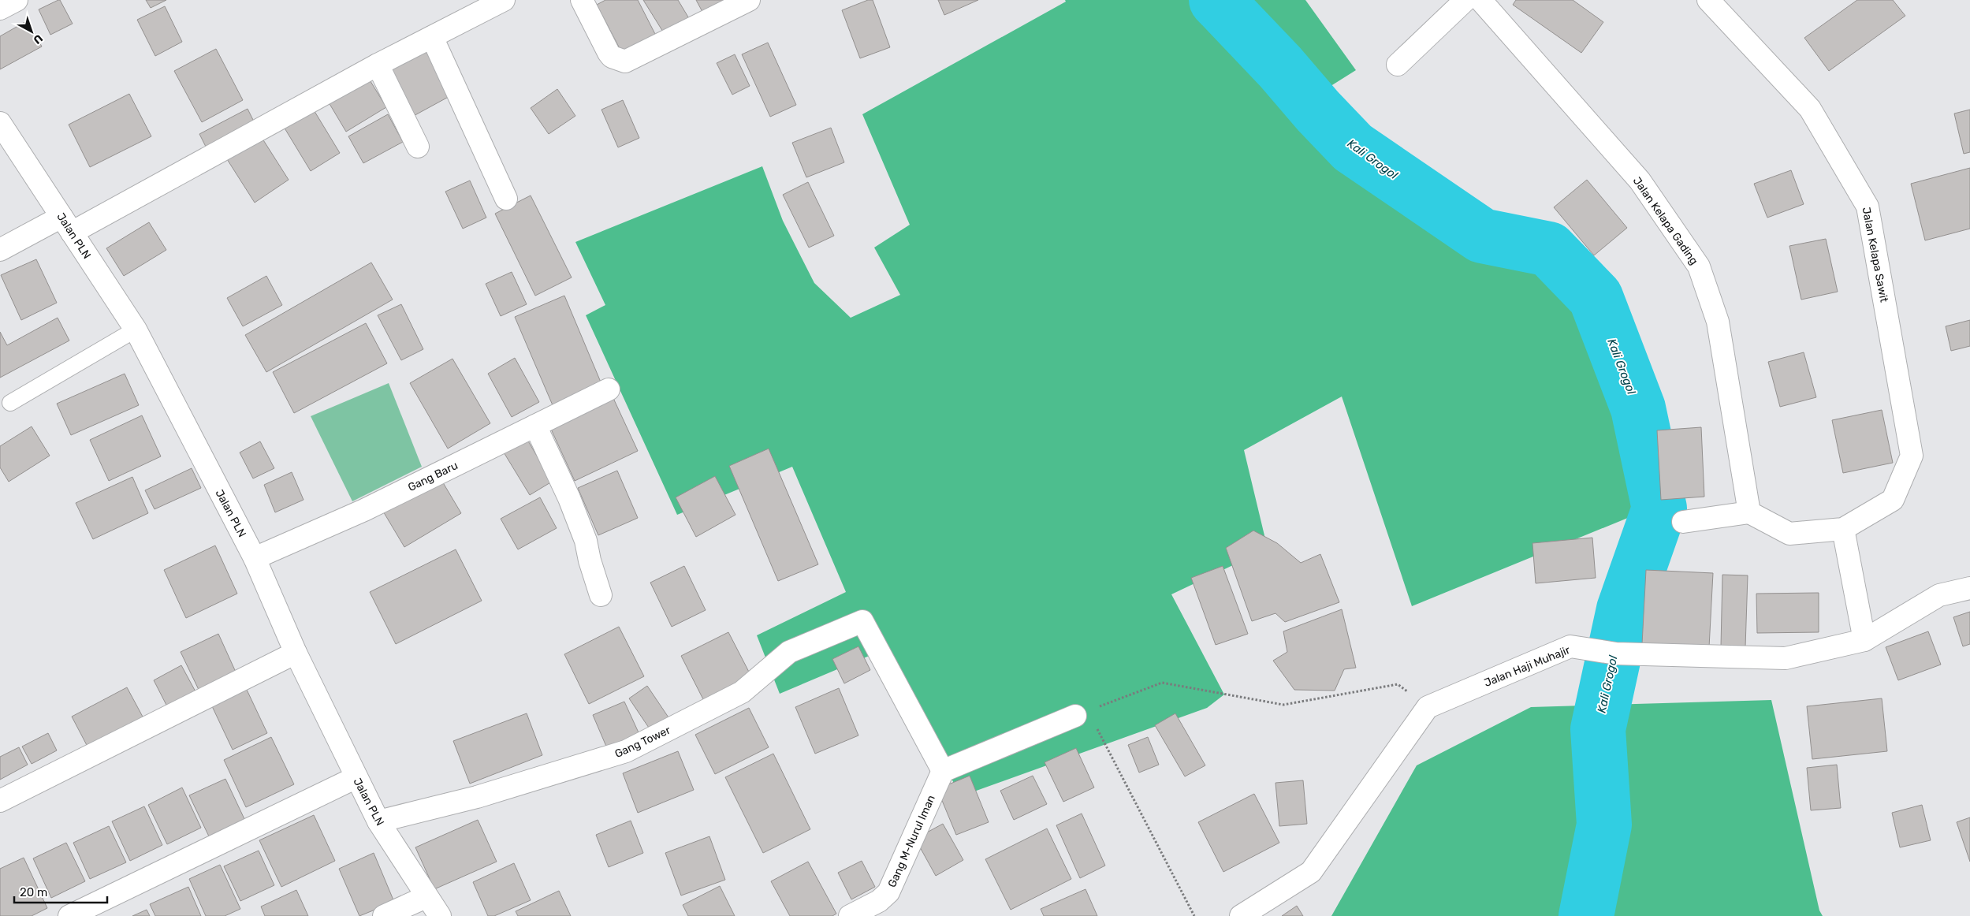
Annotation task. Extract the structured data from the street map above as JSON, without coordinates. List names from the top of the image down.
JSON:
{
  "streets": {
    "street": [
      "Jalan Kelapa Gading",
      "Jalan PLN",
      "Jalan Kelapa Sawit",
      "Gang Baru",
      "Jalan Haji Muhajir",
      "Gang Tower",
      "Gang M-Nurul Iman"
    ]
  },
  "crossings": [
    ["Jalan PLN", "Gang Baru"],
    ["Jalan PLN", "Gang Tower"],
    ["Gang Tower", "Gang M-Nurul Iman"]
  ],
  "water": ["Kali Grogol"],
  "scale_bar": "20 m",
  "north": "bottom right"
}
